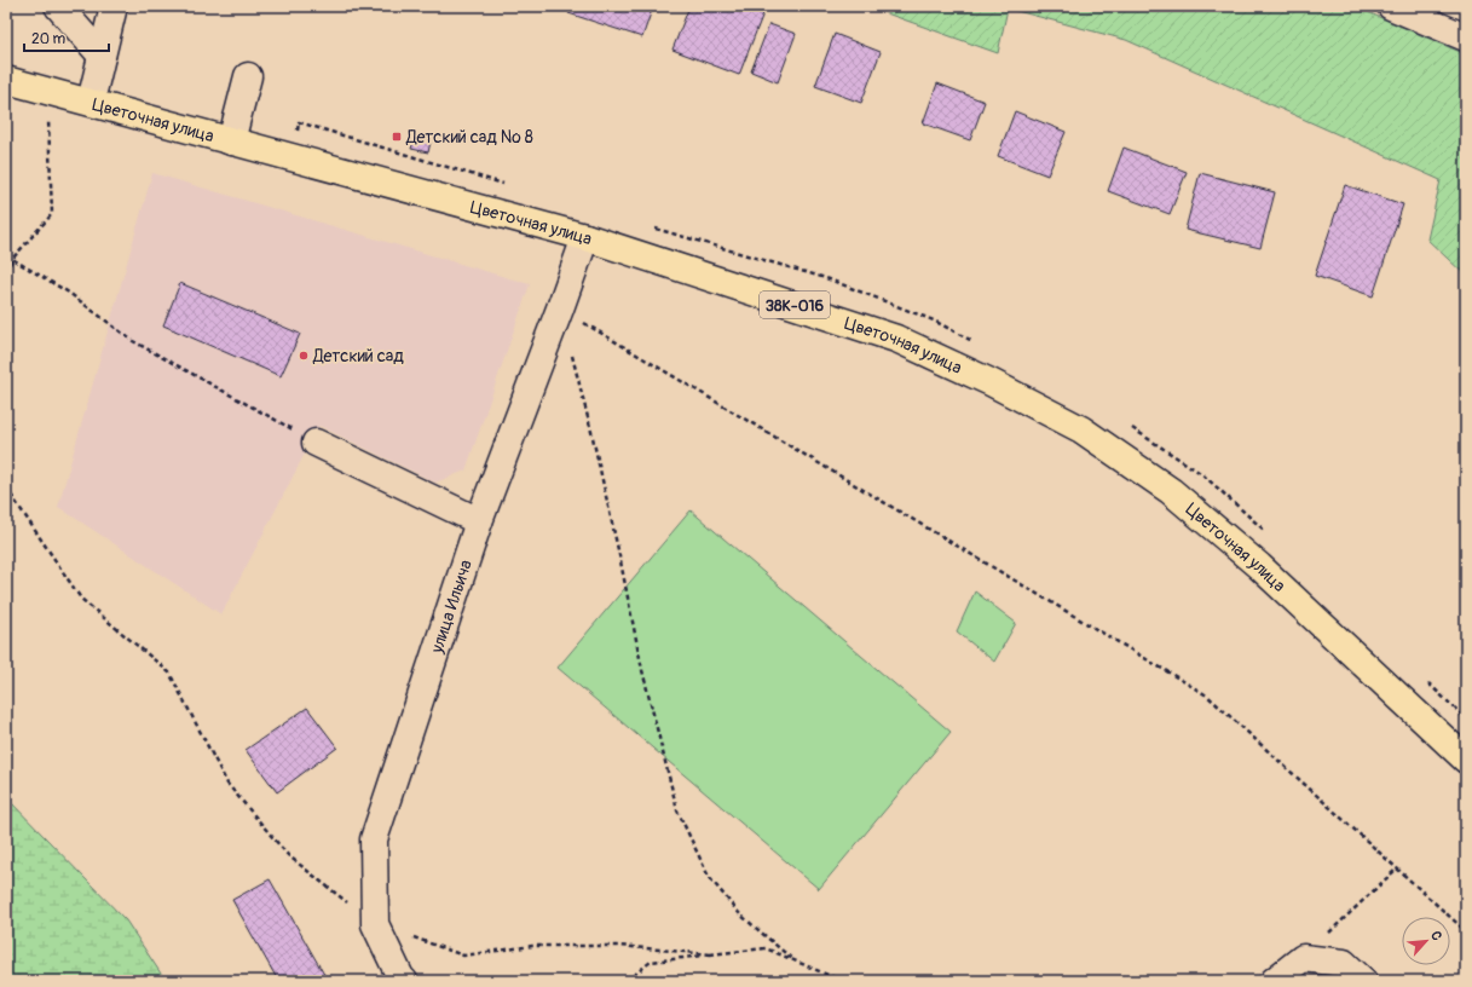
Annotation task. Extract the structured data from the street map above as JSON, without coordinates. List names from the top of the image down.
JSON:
{
  "streets": {
    "main road": ["Цветочная улица", "38К-016"],
    "street": ["улица Ильича"]
  },
  "crossings": [
    ["Цветочная улица", "улица Ильича"]
  ],
  "places": {
    "transit": ["Детский сад № 8"],
    "other": ["Детский сад"]
  },
  "scale_bar": "20 m",
  "north": "top right"
}
